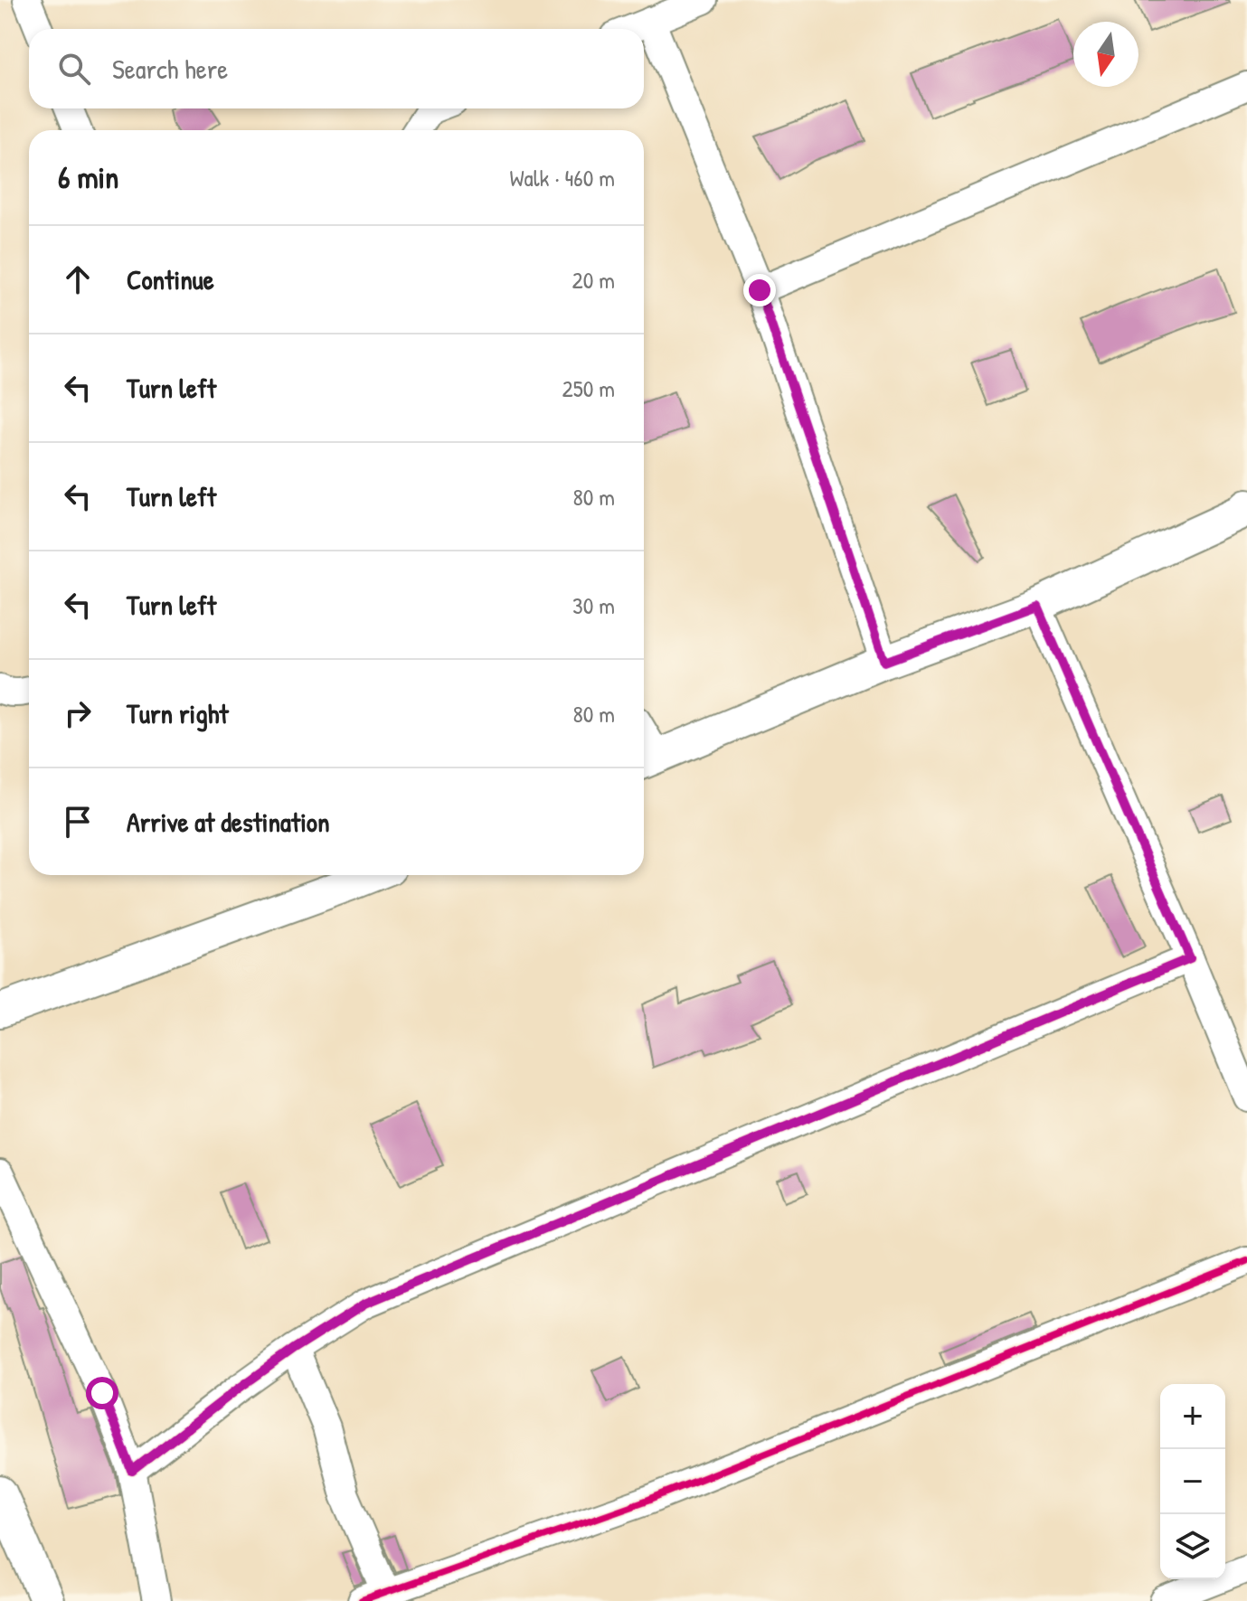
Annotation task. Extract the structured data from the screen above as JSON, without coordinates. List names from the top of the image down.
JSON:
{
  "north": "bottom",
  "page": {
    "search": "Search here",
    "heading": ["6 min", "Walk · 460 m"],
    "list": [
      ["Continue", "20 m"],
      ["Turn left", "250 m"],
      ["Turn left", "80 m"],
      ["Turn left", "30 m"],
      ["Turn right", "80 m"],
      "Arrive at destination"
    ],
    "map_buttons": ["+", "−"]
  }
}
